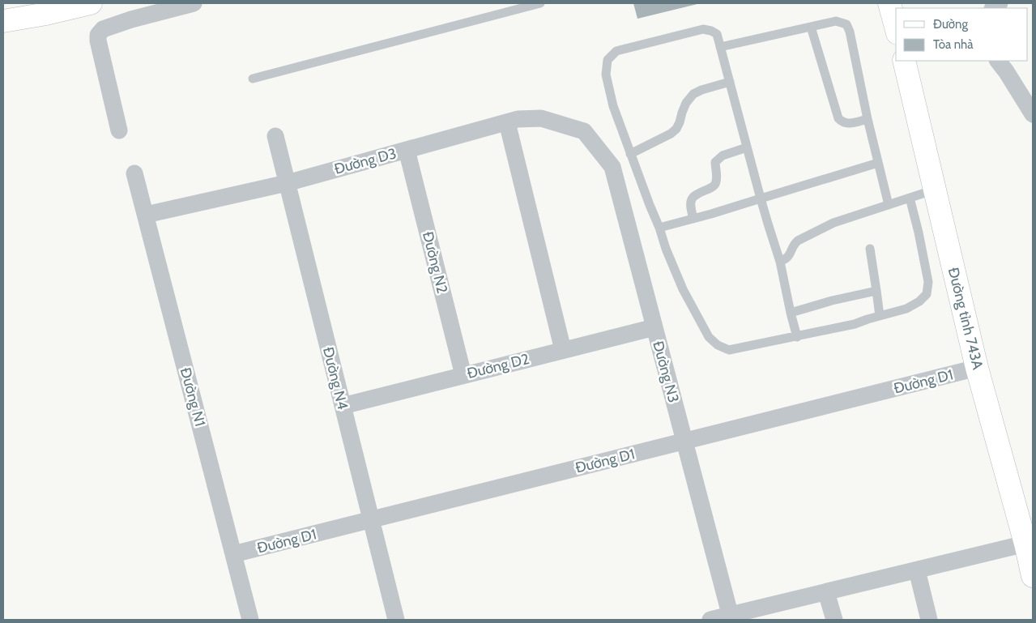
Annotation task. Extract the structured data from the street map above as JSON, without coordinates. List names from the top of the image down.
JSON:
{
  "streets": {
    "main road": ["Đường tỉnh 743A"],
    "street": [
      "Đường D3",
      "Đường N2",
      "Đường D2",
      "Đường N3",
      "Đường N4",
      "Đường D1",
      "Đường N1"
    ]
  },
  "crossings": [
    ["Đường D3", "Đường N2"],
    ["Đường D3", "Đường N3"],
    ["Đường D3", "Đường N4"],
    ["Đường D3", "Đường N1"],
    ["Đường N2", "Đường D2"],
    ["Đường tỉnh 743A", "Đường D1"],
    ["Đường D2", "Đường N3"],
    ["Đường D2", "Đường N4"],
    ["Đường N3", "Đường D1"],
    ["Đường N4", "Đường D1"],
    ["Đường D1", "Đường N1"]
  ],
  "legend": ["Đường", "Tòa nhà"]
}
